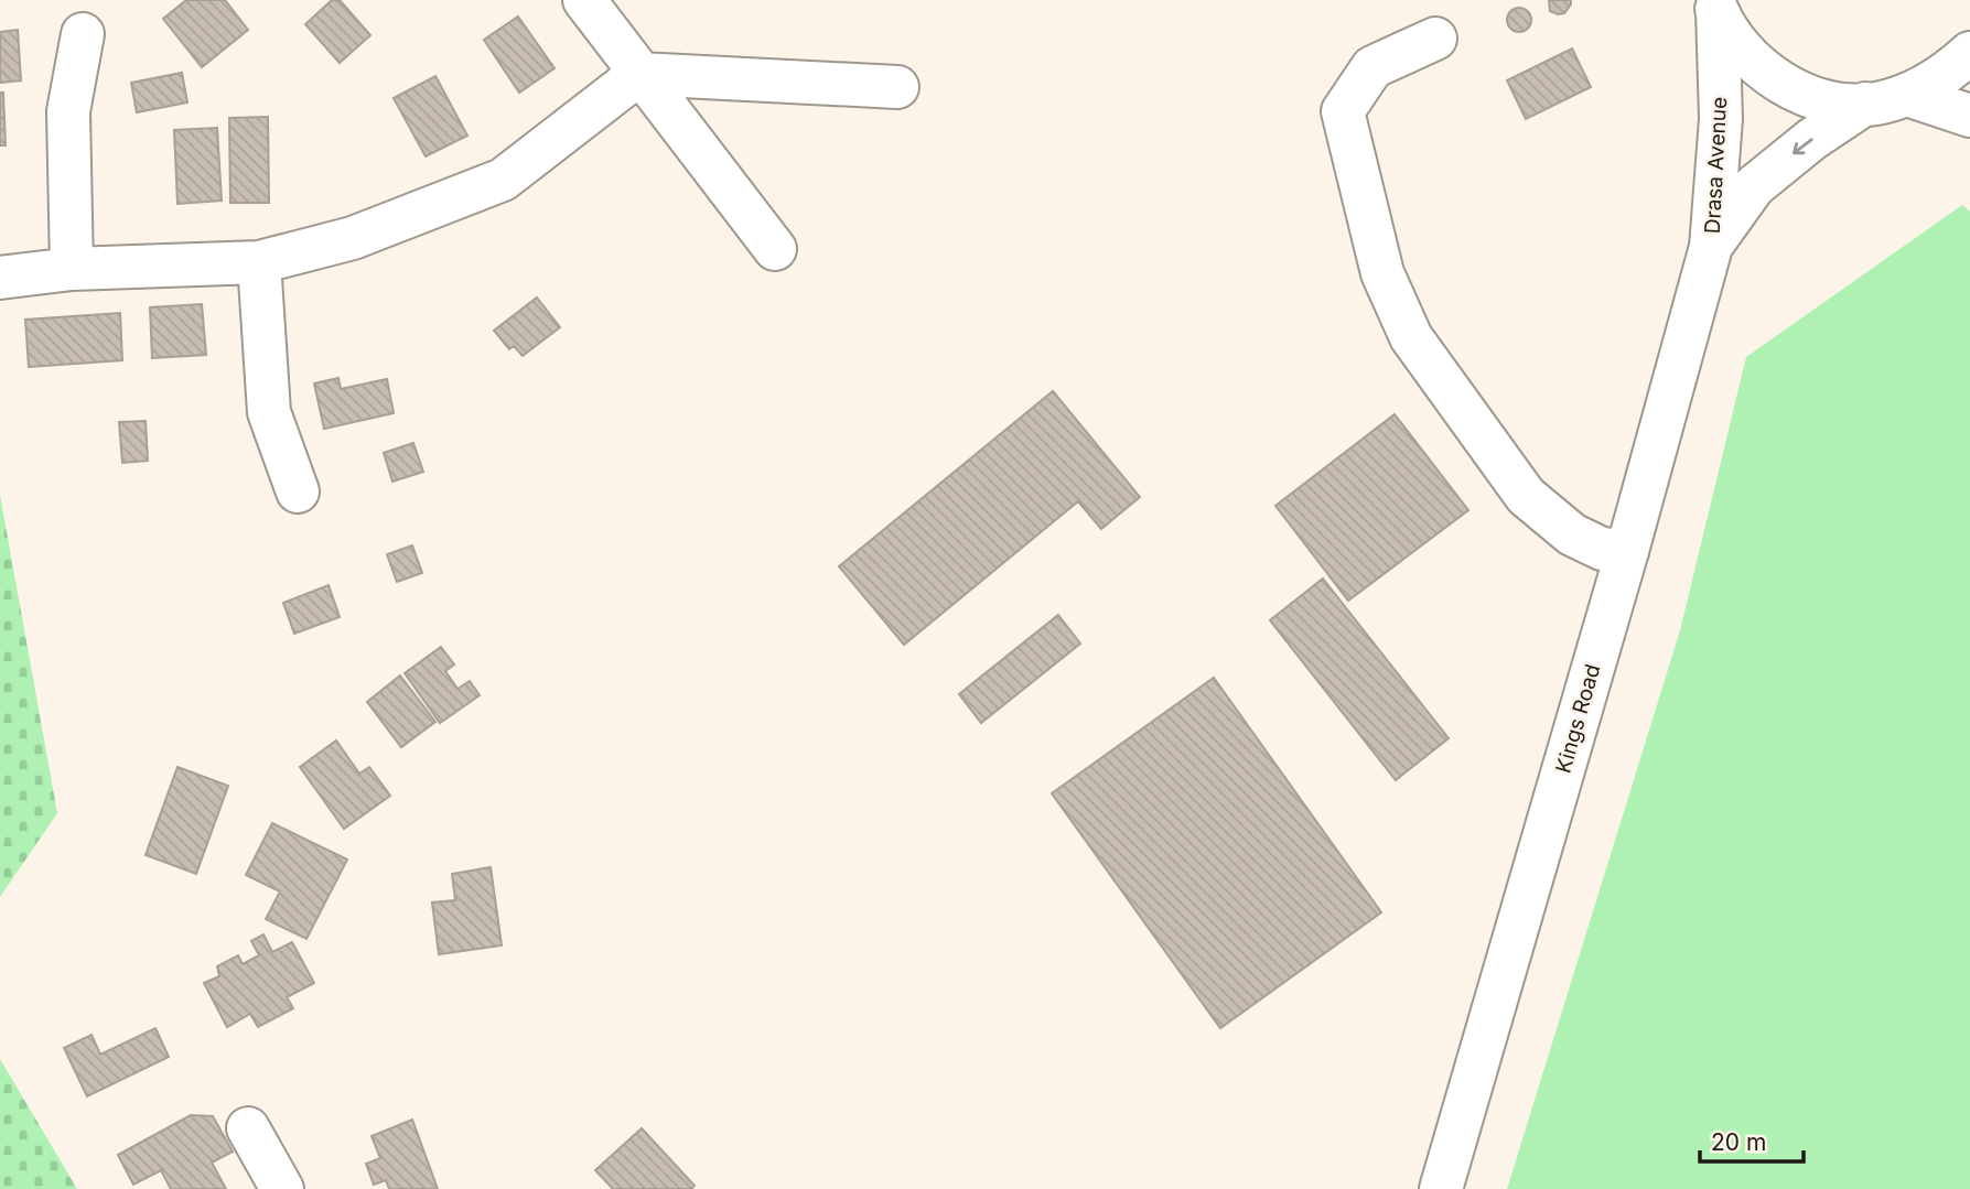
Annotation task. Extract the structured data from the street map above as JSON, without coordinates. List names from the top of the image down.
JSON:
{
  "streets": {
    "main road": ["Drasa Avenue", "Kings Road"]
  },
  "crossings": [
    ["Drasa Avenue", "Kings Road"]
  ],
  "one_way": ["Drasa Avenue"],
  "scale_bar": "20 m"
}
